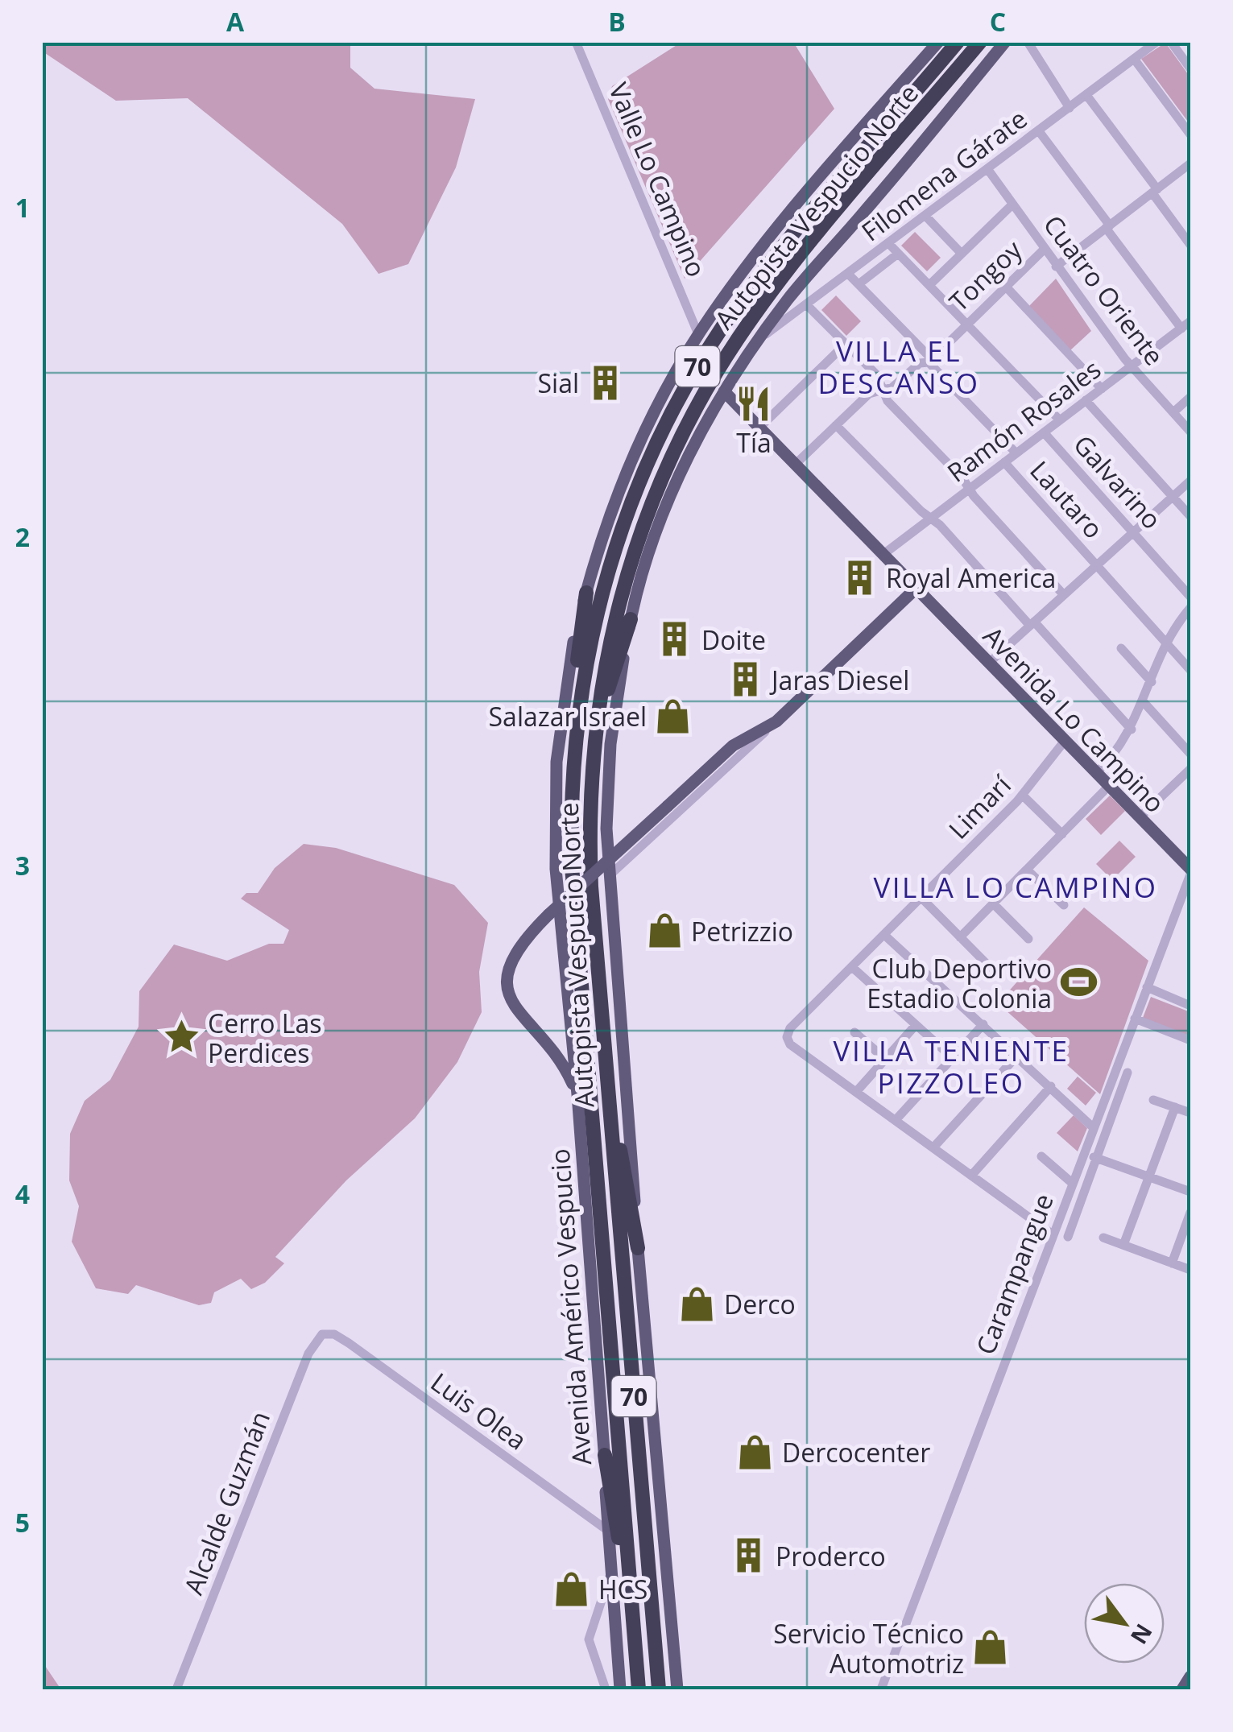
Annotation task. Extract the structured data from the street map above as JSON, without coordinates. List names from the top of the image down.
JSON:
{
  "streets": {
    "highway": ["Autopista Vespucio Norte", "70"],
    "main road": ["Avenida Lo Campino", "Avenida Américo Vespucio"],
    "street": [
      "Filomena Gárate",
      "Valle Lo Campino",
      "Tongoy",
      "Cuatro Oriente",
      "Ramón Rosales",
      "Galvarino",
      "Lautaro",
      "Limarí",
      "Carampangue",
      "Luis Olea",
      "Alcalde Guzmán"
    ]
  },
  "crossings": [
    ["Filomena Gárate", "Cuatro Oriente"],
    ["Valle Lo Campino", "Avenida Américo Vespucio"],
    ["Tongoy", "Cuatro Oriente"],
    ["Tongoy", "Avenida Lo Campino"],
    ["Cuatro Oriente", "Ramón Rosales"],
    ["Ramón Rosales", "Galvarino"],
    ["Ramón Rosales", "Lautaro"],
    ["Ramón Rosales", "Avenida Lo Campino"],
    ["Avenida Lo Campino", "Limarí"],
    ["Avenida Lo Campino", "Carampangue"],
    ["Avenida Américo Vespucio", "Luis Olea"],
    ["Luis Olea", "Alcalde Guzmán"]
  ],
  "districts": ["VILLA EL DESCANSO", "VILLA LO CAMPINO", "VILLA TENIENTE PIZZOLEO"],
  "places": {
    "building": [
      "Sial",
      "Royal America",
      "Doite",
      "Jaras Diesel",
      "Proderco"
    ],
    "restaurant": ["Tía"],
    "shop": [
      "Salazar Israel",
      "Petrizzio",
      "Derco",
      "Dercocenter",
      "HCS",
      "Servicio Técnico Automotriz"
    ],
    "sports": ["Club Deportivo Estadio Colonia"],
    "place": ["Cerro Las Perdices"]
  },
  "north": "bottom right",
  "grid": {
    "columns": ["A", "B", "C"],
    "rows": [
      "1",
      "2",
      "3",
      "4",
      "5"
    ]
  }
}
